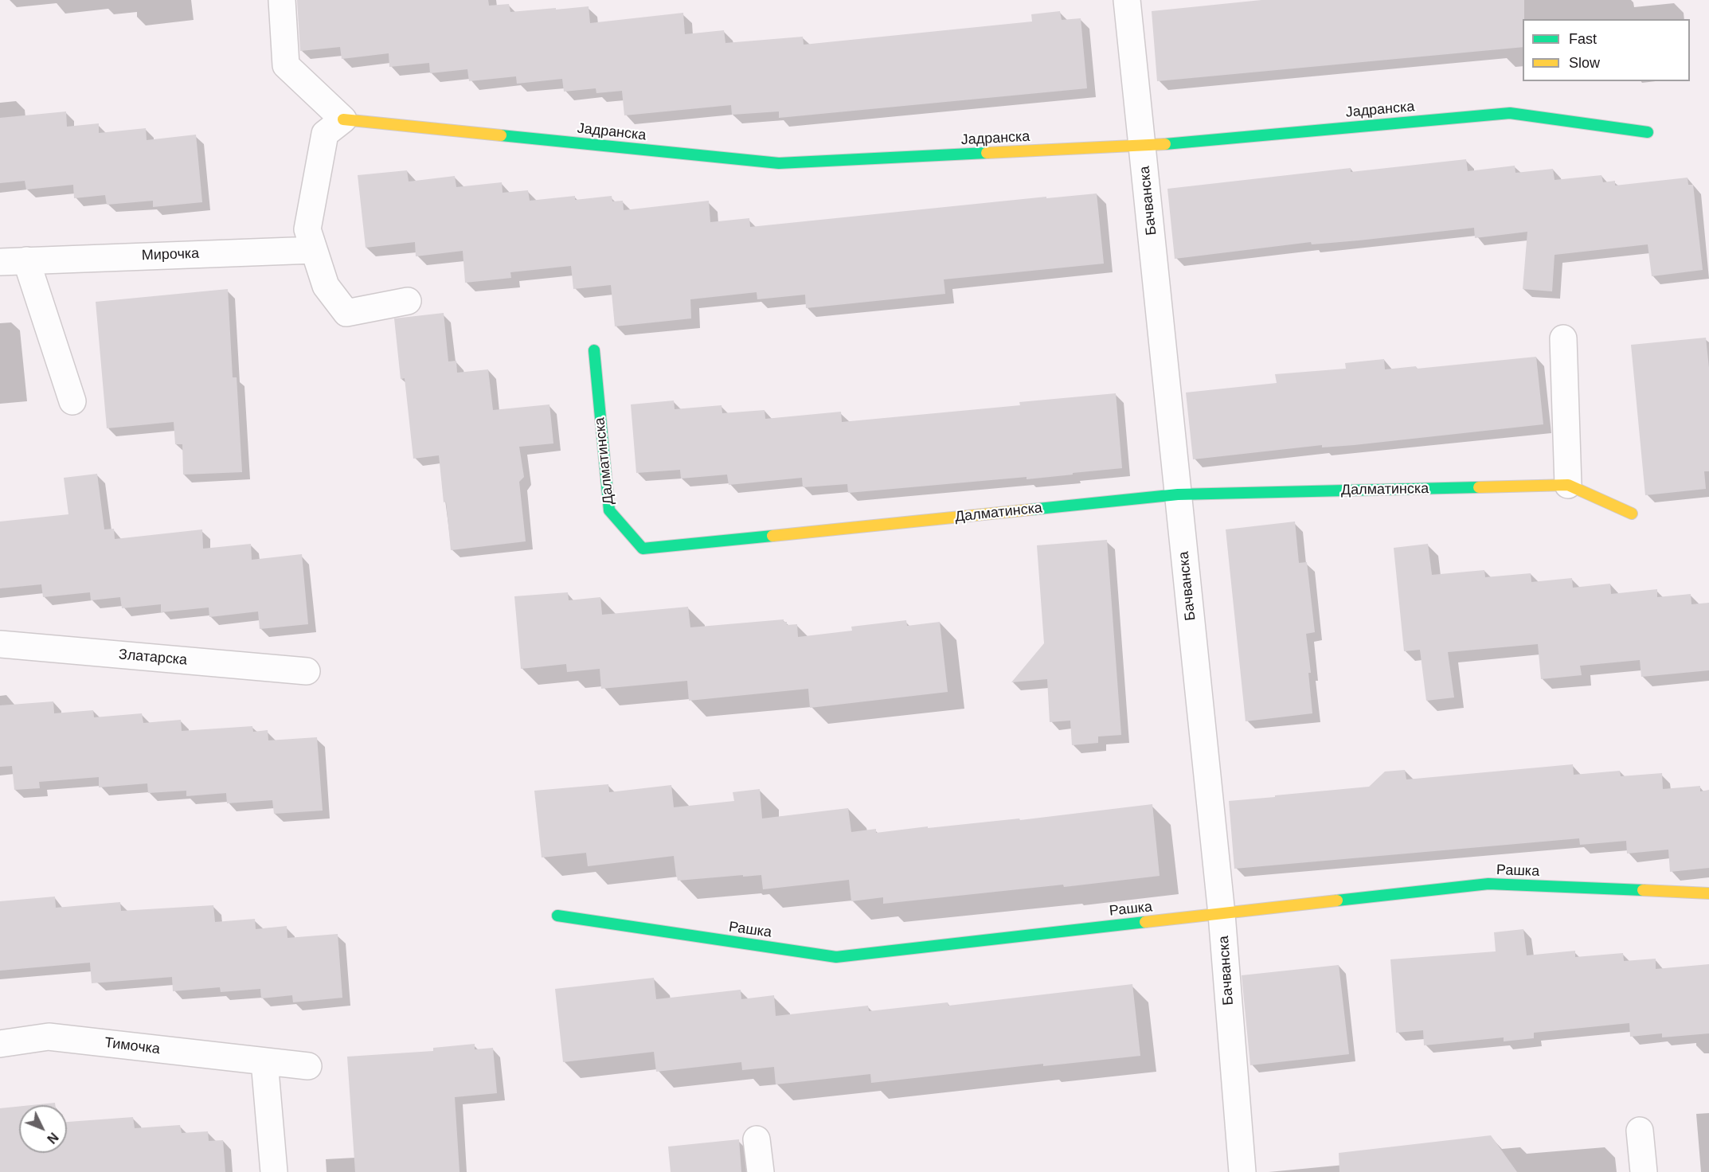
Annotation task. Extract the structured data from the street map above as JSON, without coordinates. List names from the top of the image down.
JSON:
{
  "streets": {
    "street": [
      "Јадранска",
      "Бачванска",
      "Мирочка",
      "Далматинска",
      "Златарска",
      "Рашка",
      "Тимочка"
    ]
  },
  "crossings": [
    ["Јадранска", "Бачванска"],
    ["Бачванска", "Далматинска"],
    ["Бачванска", "Рашка"]
  ],
  "legend": ["Fast", "Slow"],
  "north": "bottom right"
}
